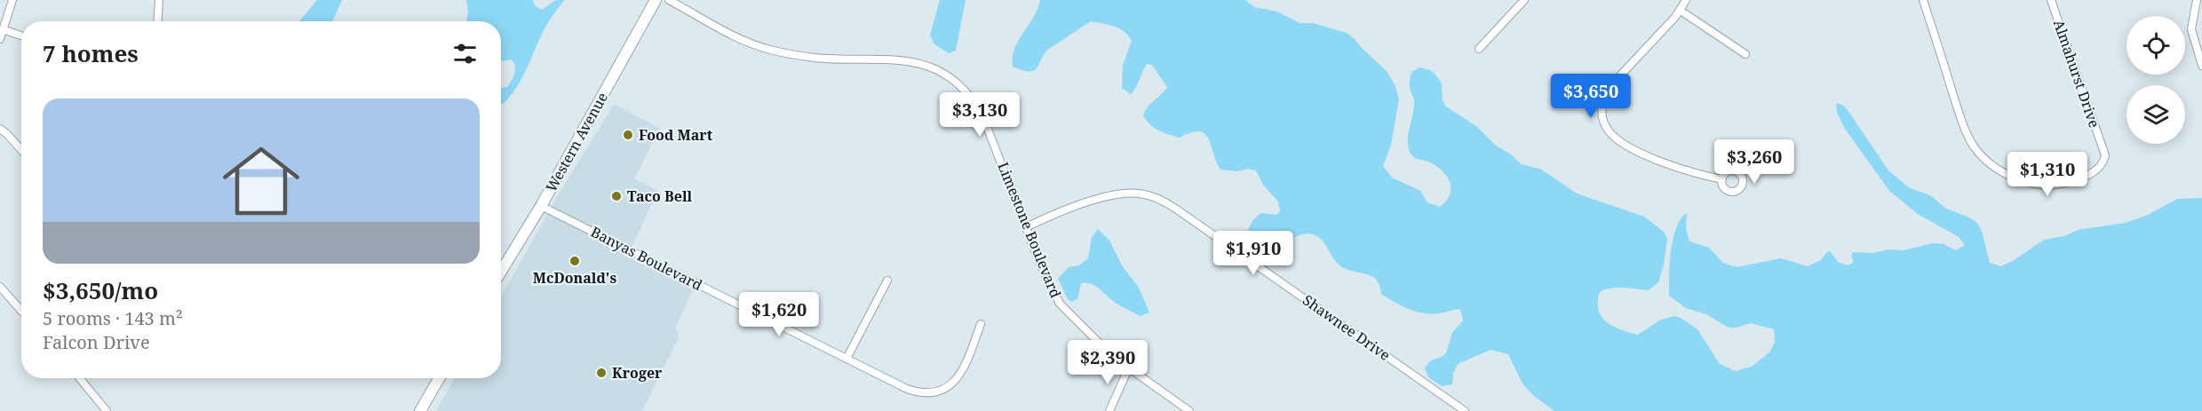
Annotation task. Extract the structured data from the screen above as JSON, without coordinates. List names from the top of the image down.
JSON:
{
  "streets": {
    "main road": ["Western Avenue"],
    "street": [
      "Almahurst Drive",
      "Limestone Boulevard",
      "Banyas Boulevard",
      "Shawnee Drive"
    ]
  },
  "crossings": [
    ["Western Avenue", "Banyas Boulevard"],
    ["Limestone Boulevard", "Shawnee Drive"]
  ],
  "places": [
    "Food Mart",
    "Taco Bell",
    "McDonald's",
    "Kroger"
  ],
  "page": {
    "heading": "7 homes",
    "price": [
      "$3,650",
      "$3,130",
      "$3,260",
      "$1,310",
      "$1,910",
      "$1,620",
      "$2,390"
    ],
    "list": [
      {
        "name": "$3,650/mo",
        "note": "5 rooms · 143 m² · Falcon Drive"
      }
    ]
  }
}
